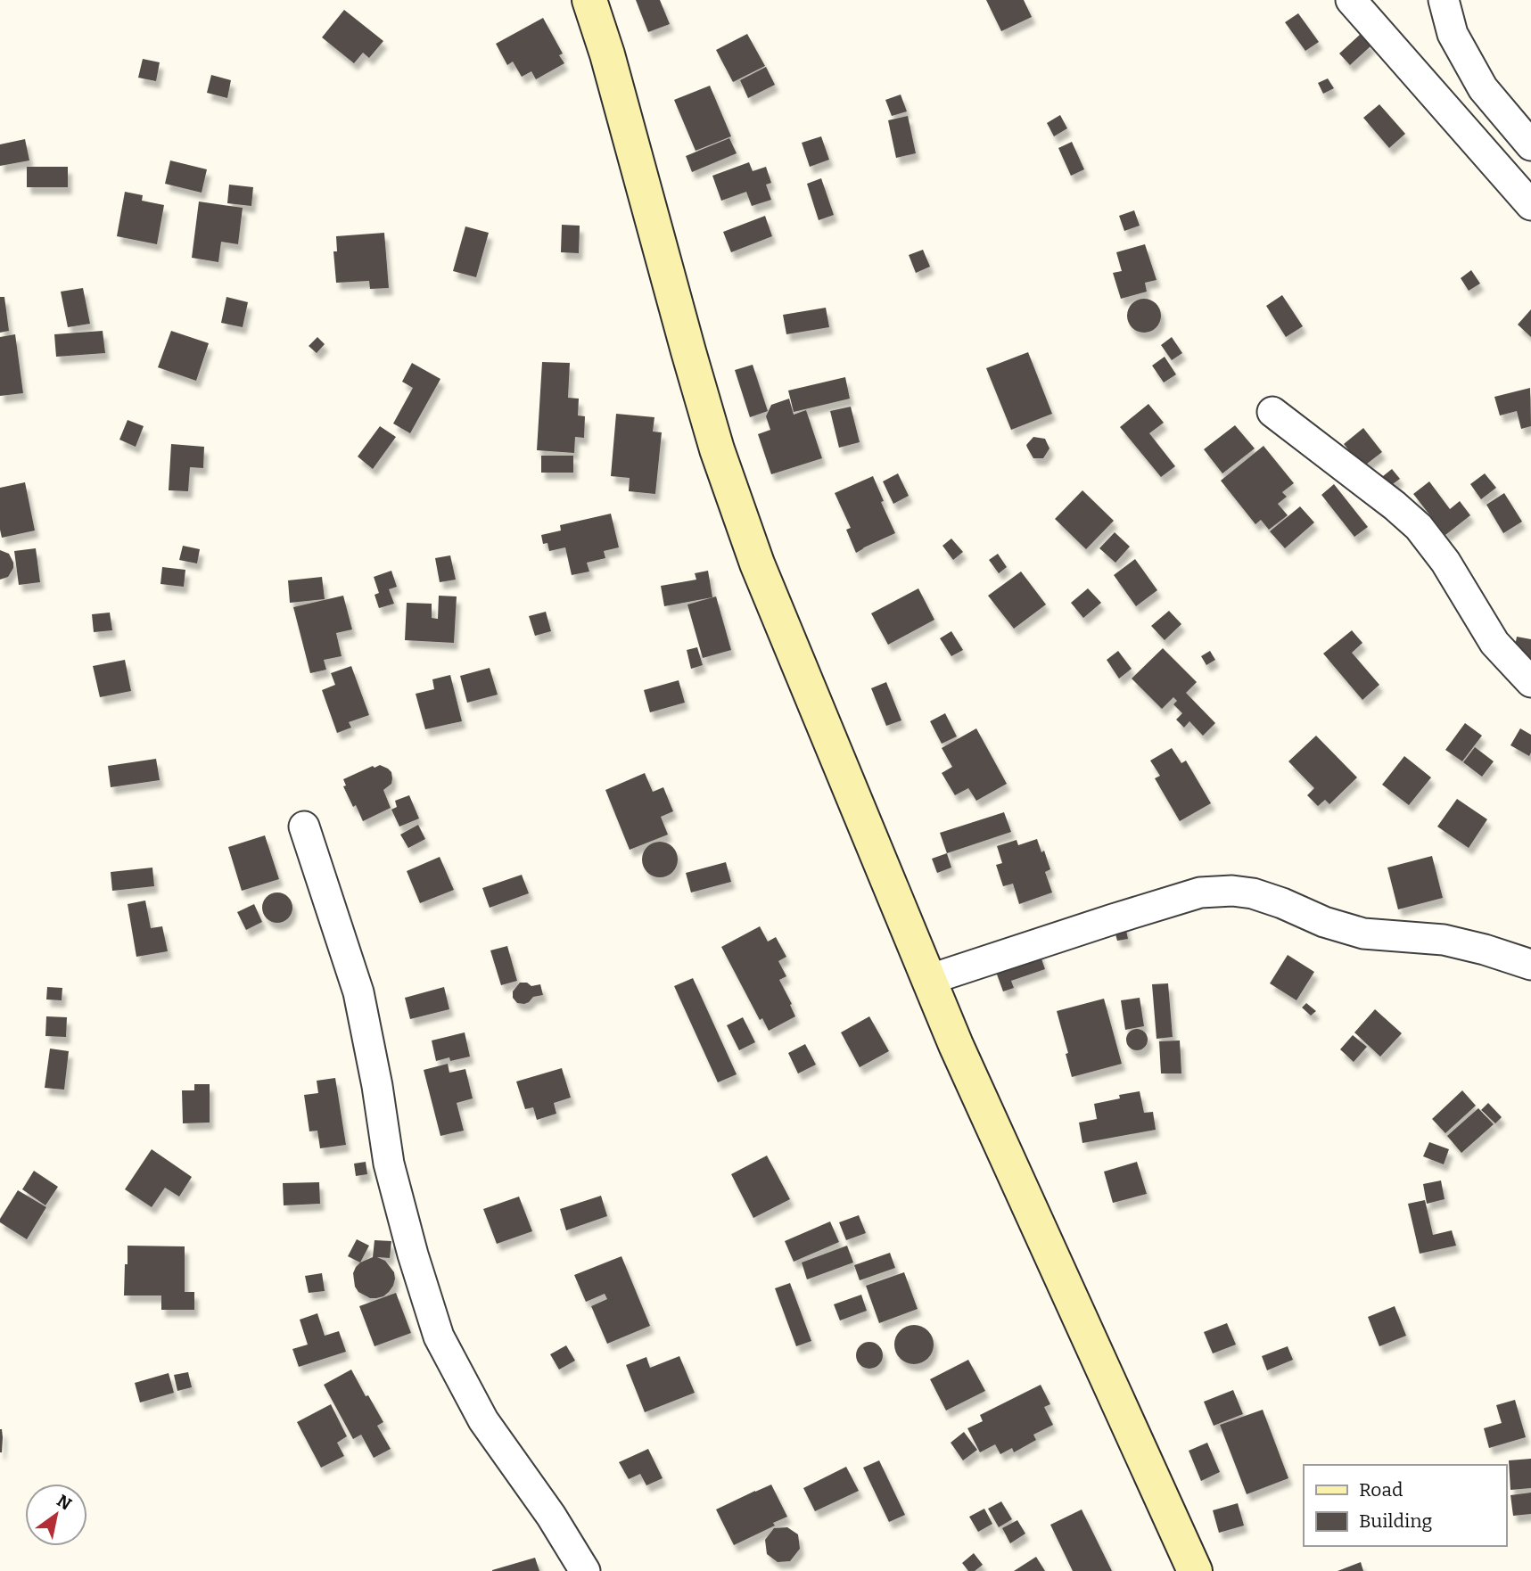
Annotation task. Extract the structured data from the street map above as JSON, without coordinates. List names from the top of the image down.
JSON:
{
  "legend": ["Road", "Building"],
  "north": "top right"
}
